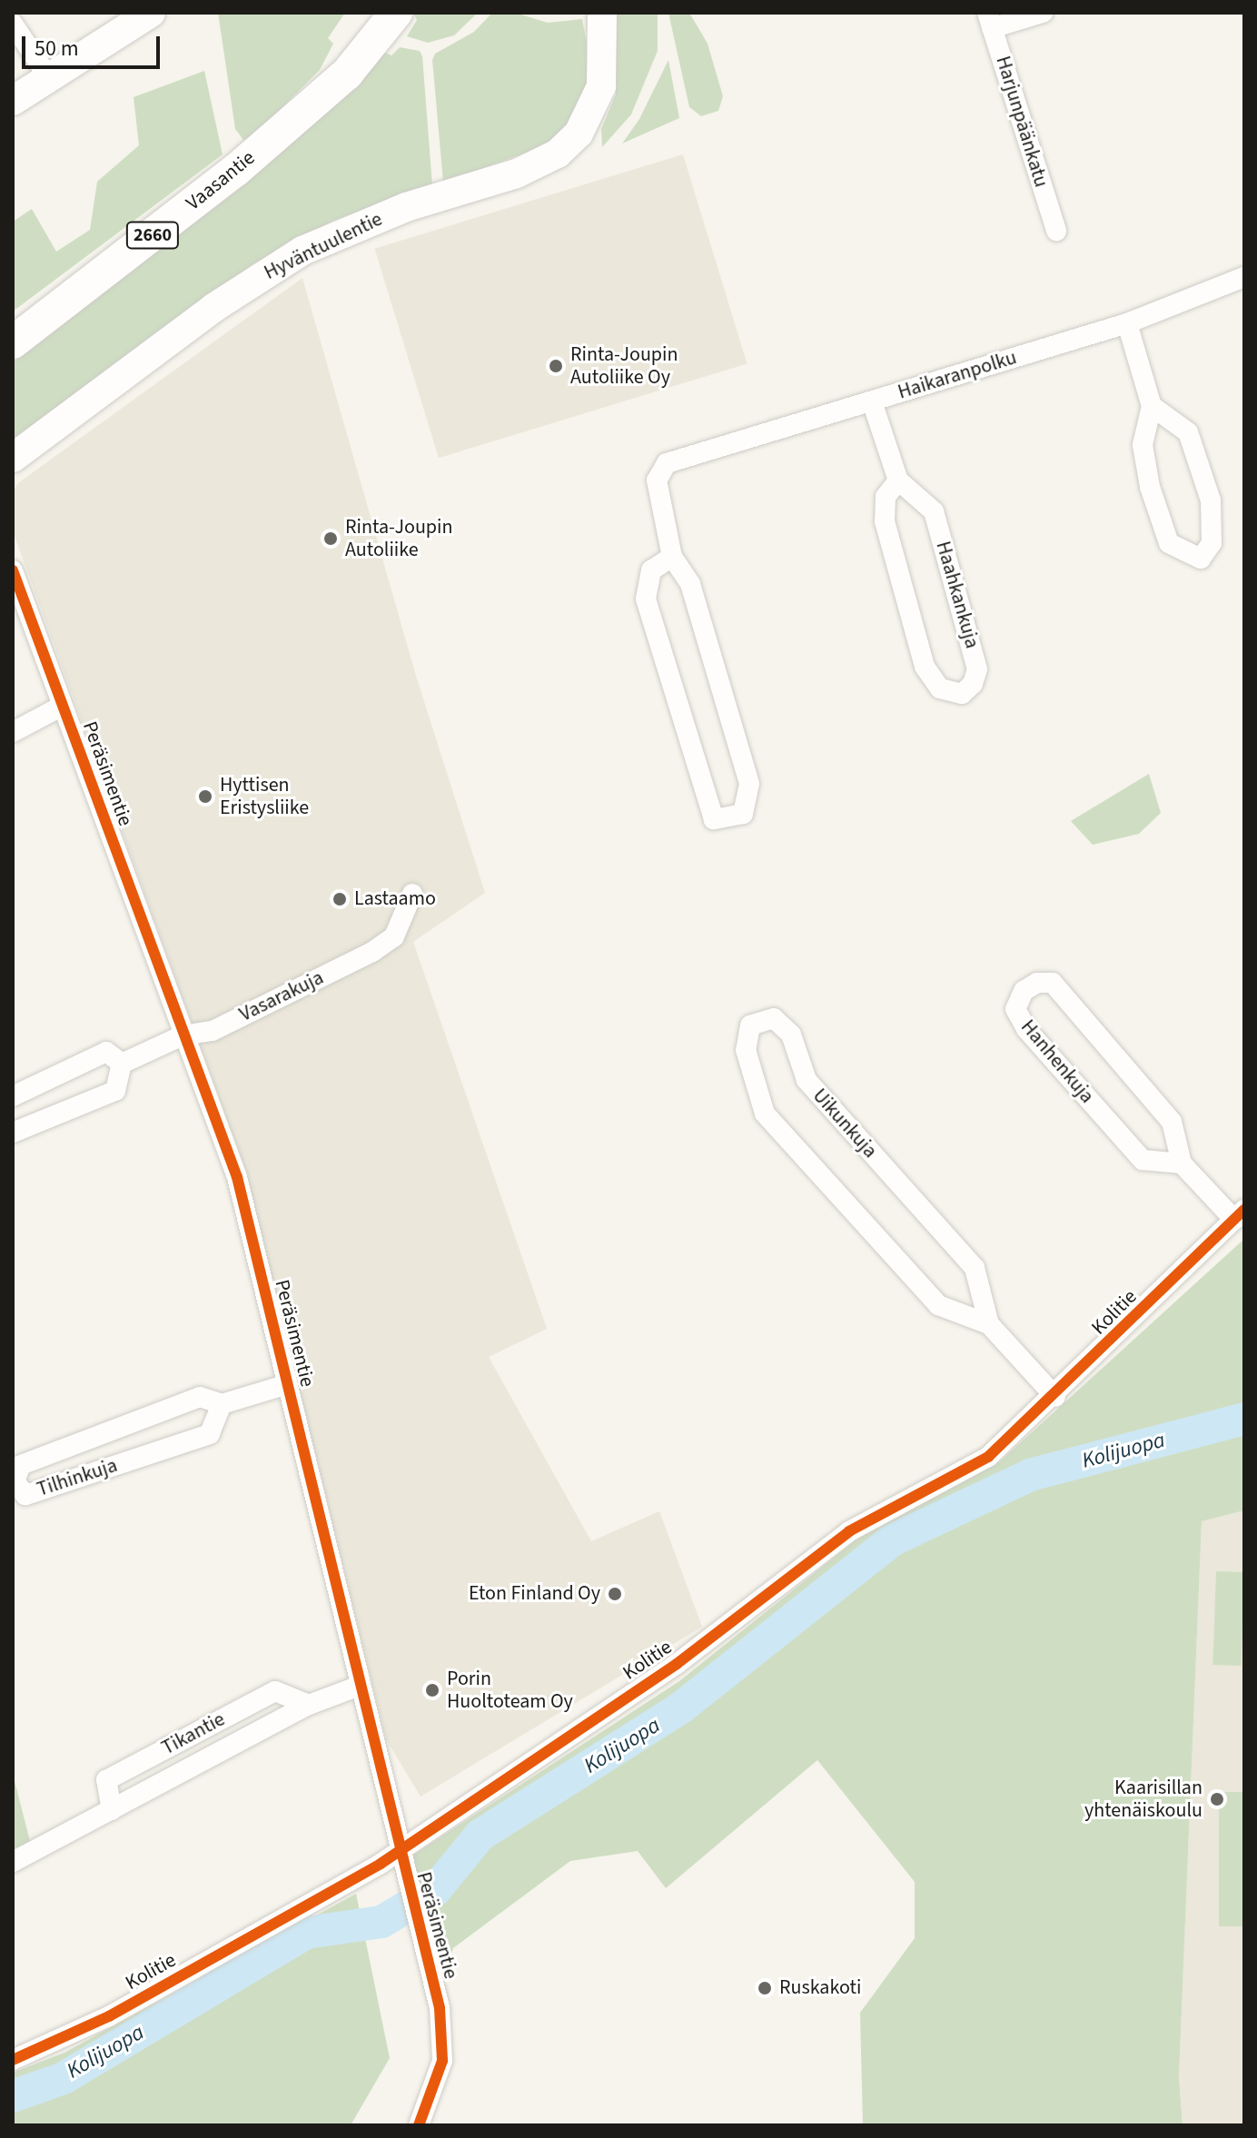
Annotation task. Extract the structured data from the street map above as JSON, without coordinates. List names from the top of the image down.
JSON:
{
  "streets": {
    "main road": ["Vaasantie", "2660"],
    "street": [
      "Harjunpäänkatu",
      "Hyväntuulentie",
      "Haikaranpolku",
      "Haahkankuja",
      "Peräsimentie",
      "Vasarakuja",
      "Hanhenkuja",
      "Uikunkuja",
      "Kolitie",
      "Tilhinkuja",
      "Tikantie"
    ]
  },
  "crossings": [
    ["Peräsimentie", "Vasarakuja"],
    ["Peräsimentie", "Kolitie"],
    ["Peräsimentie", "Tilhinkuja"],
    ["Peräsimentie", "Tikantie"],
    ["Hanhenkuja", "Kolitie"],
    ["Uikunkuja", "Kolitie"]
  ],
  "water": ["Kolijuopa"],
  "places": [
    "Rinta-Joupin Autoliike Oy",
    "Rinta-Joupin Autoliike",
    "Hyttisen Eristysliike",
    "Lastaamo",
    "Eton Finland Oy",
    "Porin Huoltoteam Oy",
    "Kaarisillan yhtenäiskoulu",
    "Ruskakoti"
  ],
  "scale_bar": "50 m"
}
